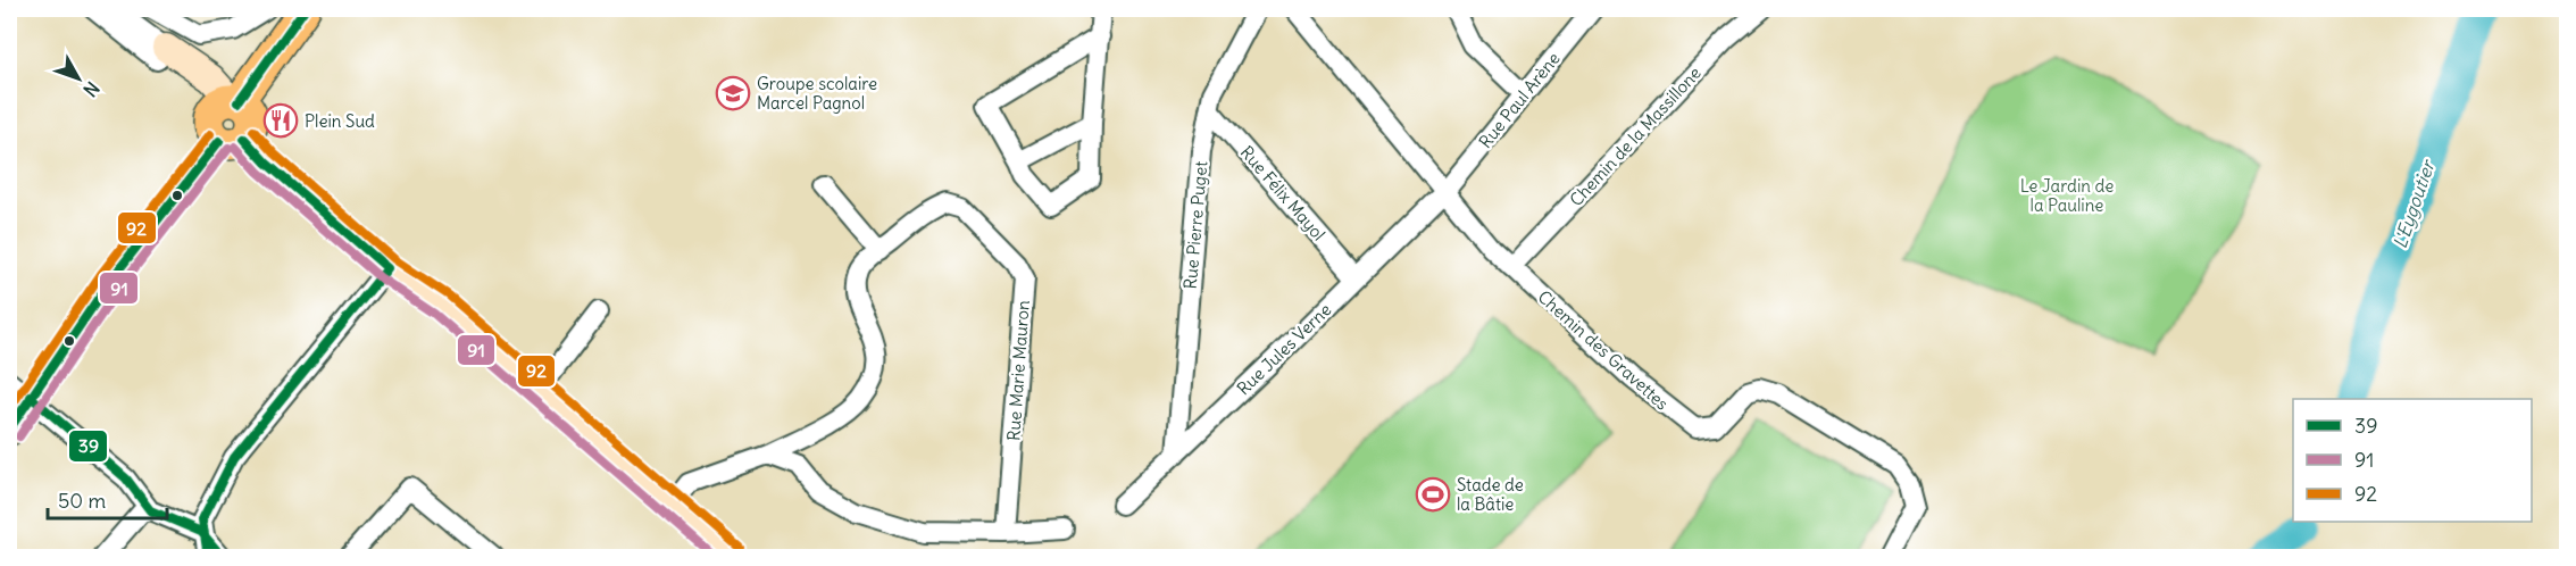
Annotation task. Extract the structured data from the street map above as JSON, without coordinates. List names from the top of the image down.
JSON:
{
  "streets": {
    "street": [
      "Rue Paul Arène",
      "Chemin de la Massillone",
      "Rue Félix Mayol",
      "Rue Pierre Puget",
      "Rue Jules Verne",
      "Chemin des Gravettes",
      "Rue Marie Mauron"
    ]
  },
  "crossings": [
    ["Rue Paul Arène", "Rue Jules Verne"],
    ["Rue Paul Arène", "Chemin des Gravettes"],
    ["Chemin de la Massillone", "Chemin des Gravettes"],
    ["Rue Félix Mayol", "Rue Pierre Puget"],
    ["Rue Félix Mayol", "Rue Jules Verne"],
    ["Rue Pierre Puget", "Rue Jules Verne"],
    ["Rue Jules Verne", "Chemin des Gravettes"]
  ],
  "water": ["L'Eygoutier"],
  "parks": ["Le Jardin de la Pauline"],
  "places": {
    "school or university": ["Groupe scolaire Marcel Pagnol"],
    "restaurant": ["Plein Sud"],
    "sports": ["Stade de la Bâtie"]
  },
  "lines": ["transit line 39", "transit line 92", "transit line 91"],
  "legend": ["39", "91", "92"],
  "scale_bar": "50 m",
  "north": "bottom right"
}
